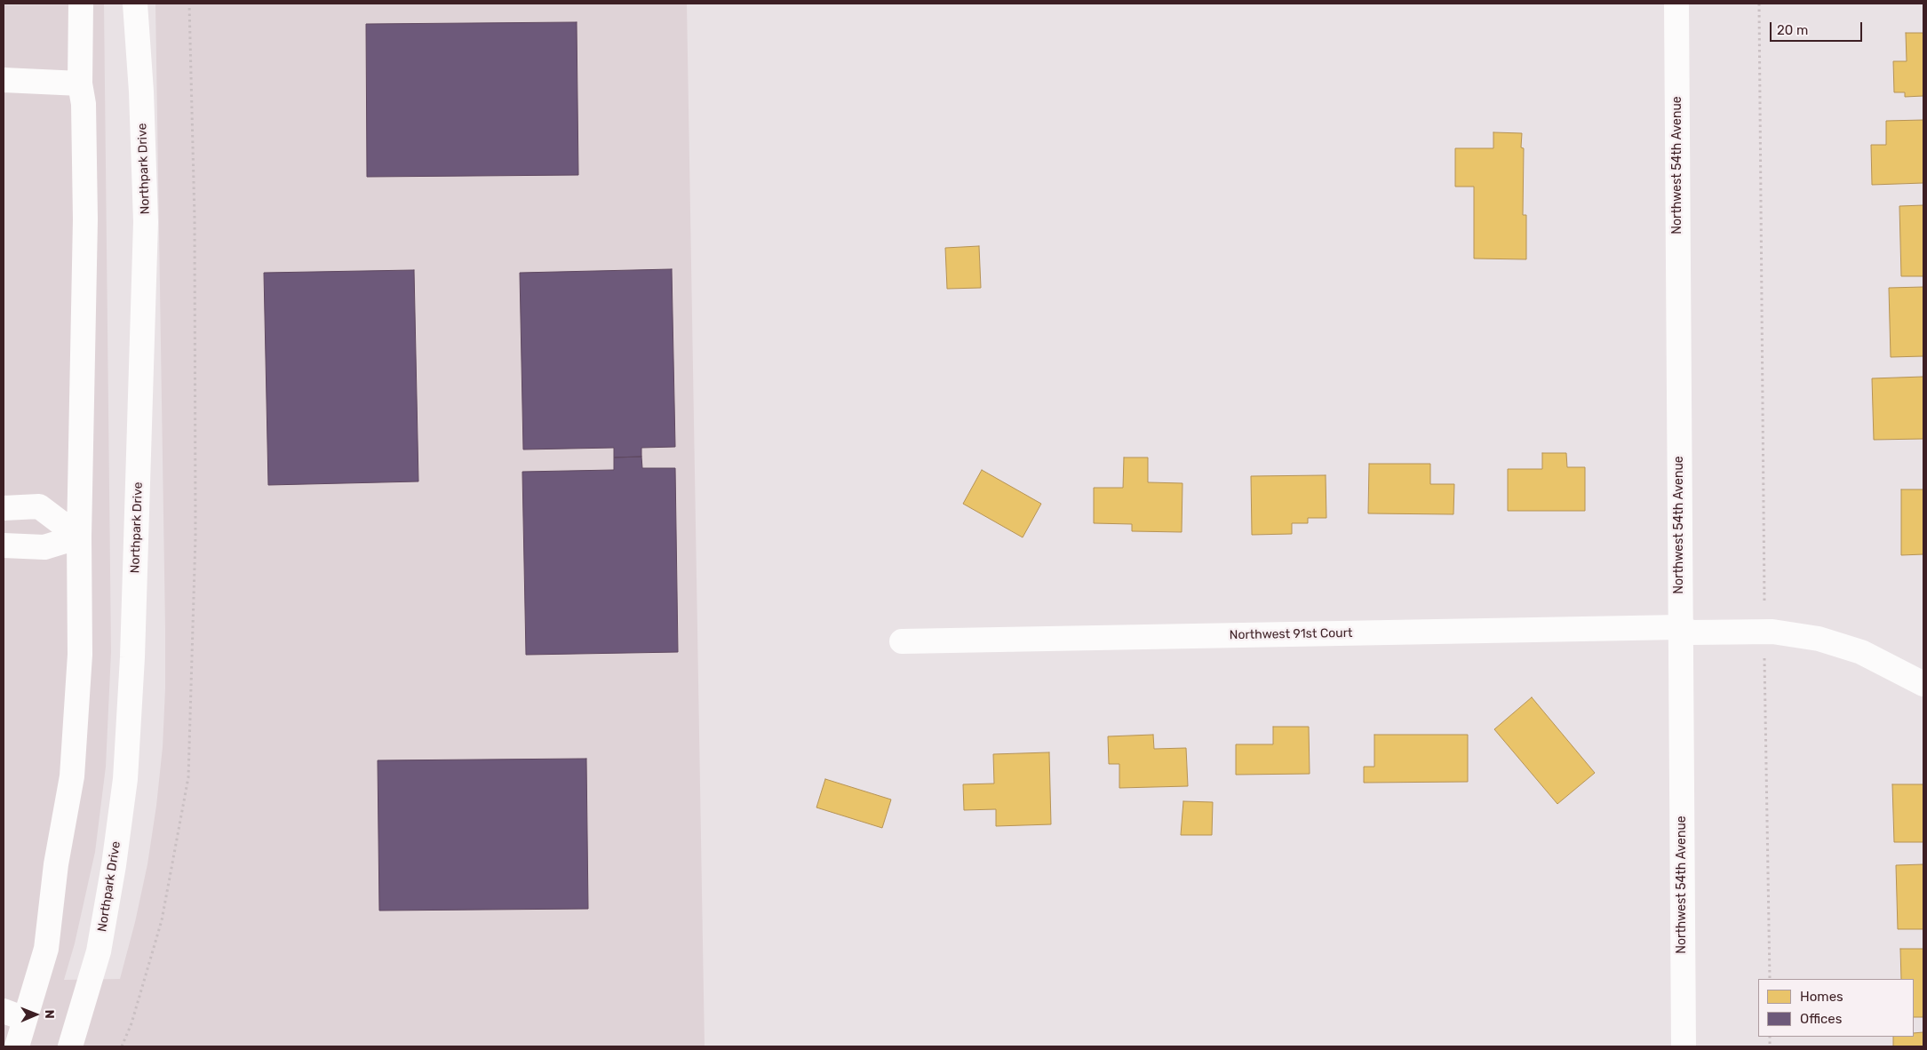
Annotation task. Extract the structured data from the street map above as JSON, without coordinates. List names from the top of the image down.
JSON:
{
  "streets": {
    "street": ["Northwest 54th Avenue", "Northpark Drive", "Northwest 91st Court"]
  },
  "crossings": [
    ["Northwest 54th Avenue", "Northwest 91st Court"]
  ],
  "legend": ["Homes", "Offices"],
  "scale_bar": "20 m",
  "north": "right"
}
